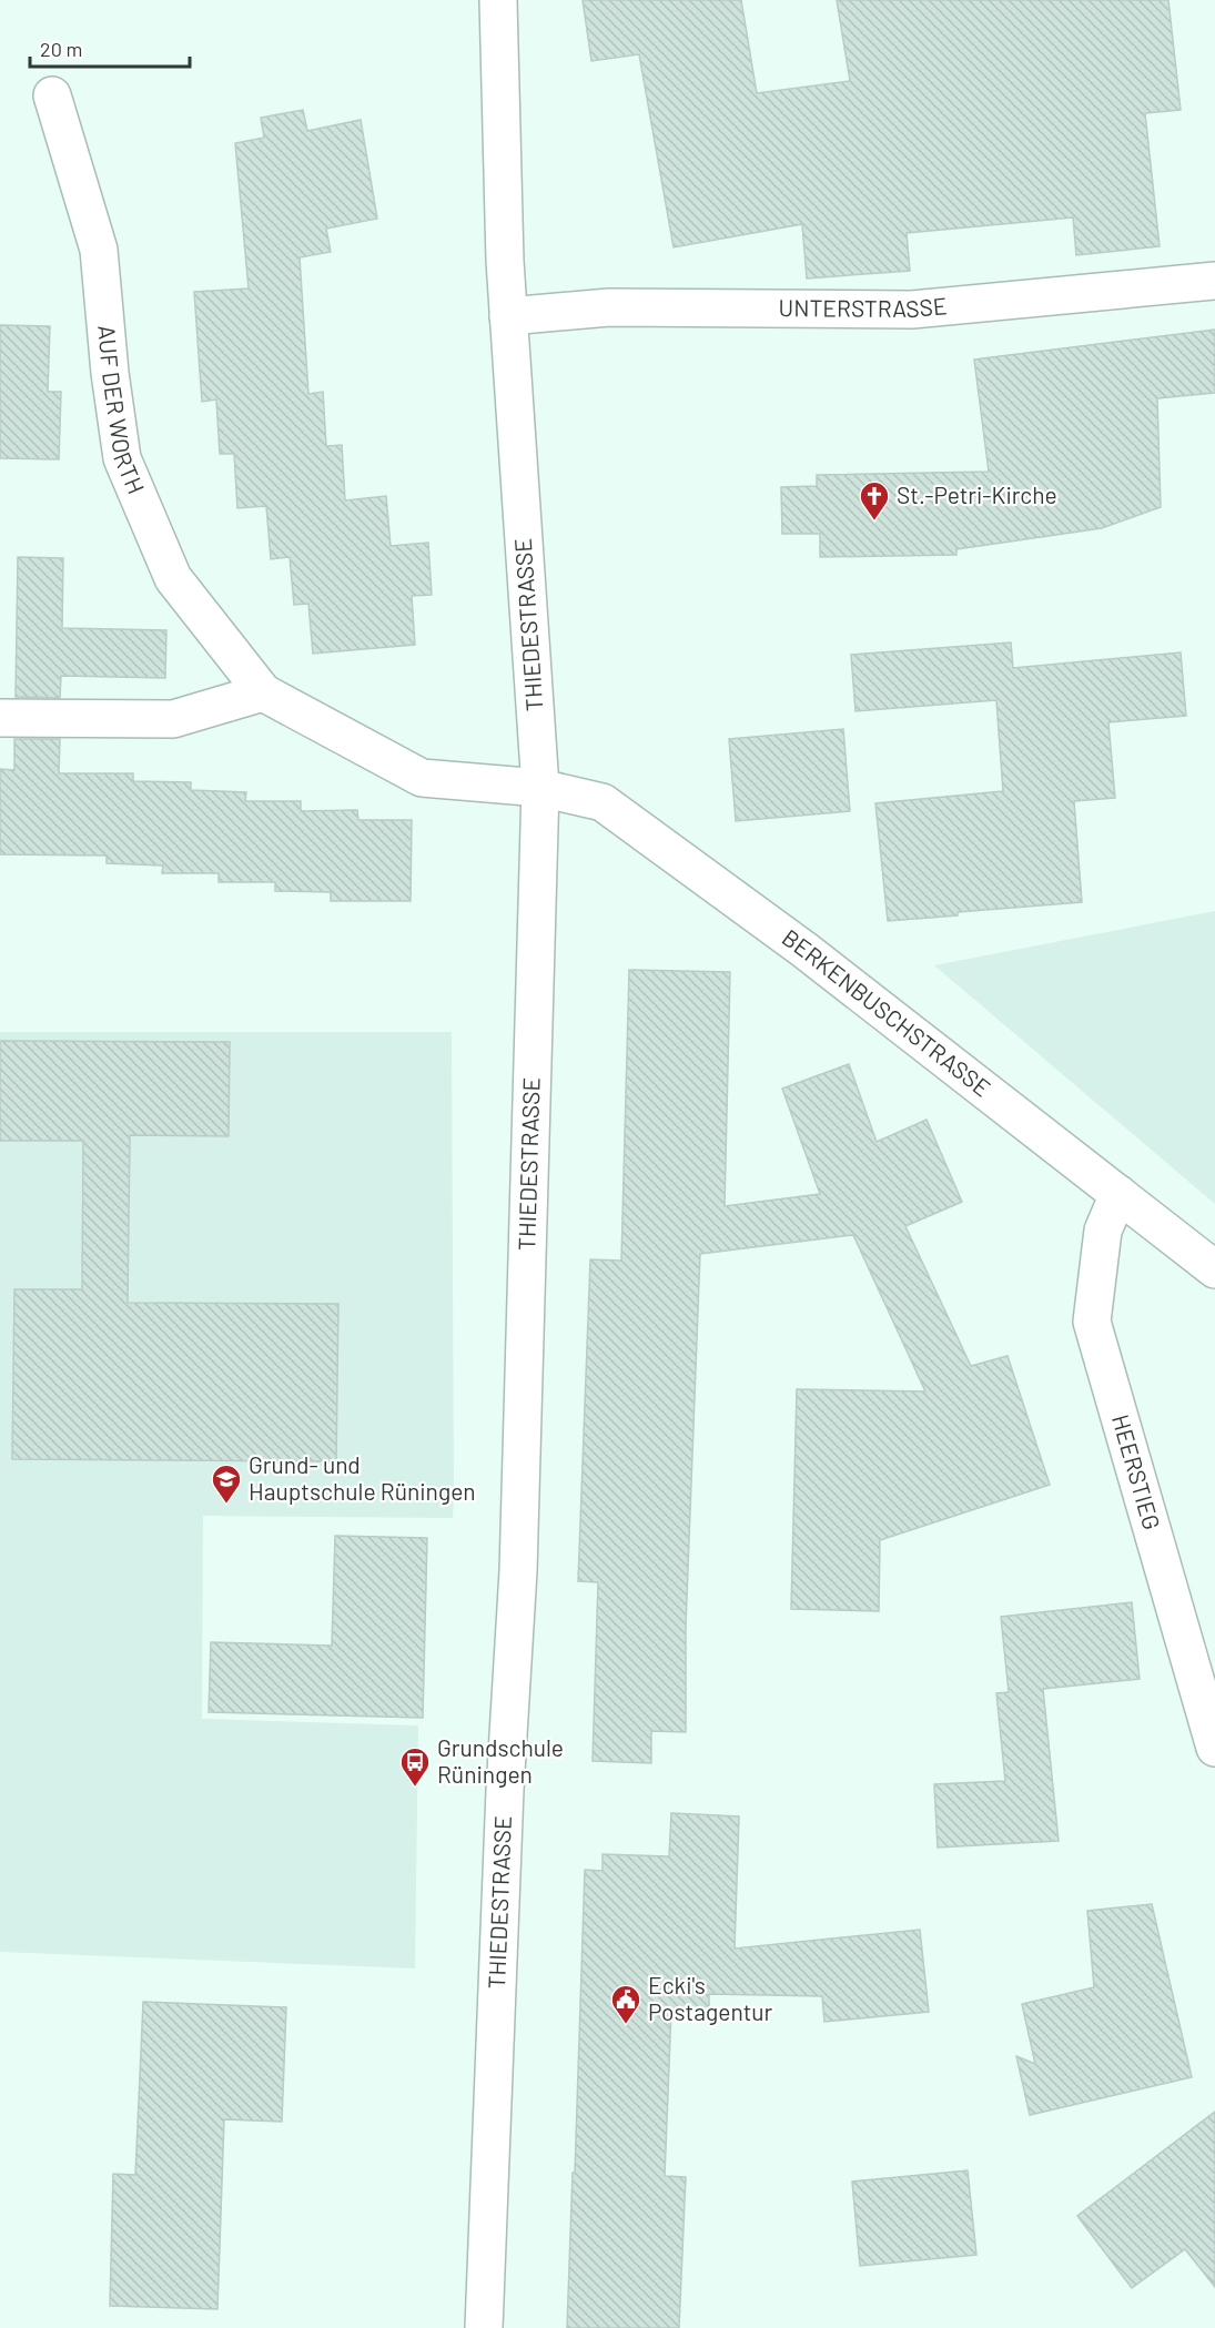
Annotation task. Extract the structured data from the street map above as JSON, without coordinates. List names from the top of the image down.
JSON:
{
  "streets": {
    "street": [
      "UNTERSTRASSE",
      "AUF DER WORTH",
      "THIEDESTRASSE",
      "BERKENBUSCHSTRASSE",
      "HEERSTIEG"
    ]
  },
  "crossings": [
    ["UNTERSTRASSE", "THIEDESTRASSE"],
    ["AUF DER WORTH", "THIEDESTRASSE"],
    ["AUF DER WORTH", "BERKENBUSCHSTRASSE"],
    ["THIEDESTRASSE", "BERKENBUSCHSTRASSE"],
    ["BERKENBUSCHSTRASSE", "HEERSTIEG"]
  ],
  "places": {
    "church": ["St.-Petri-Kirche"],
    "school or university": ["Grund- und Hauptschule Rüningen"],
    "bus stop": ["Grundschule Rüningen"],
    "public building": ["Ecki's Postagentur"]
  },
  "scale_bar": "20 m"
}
